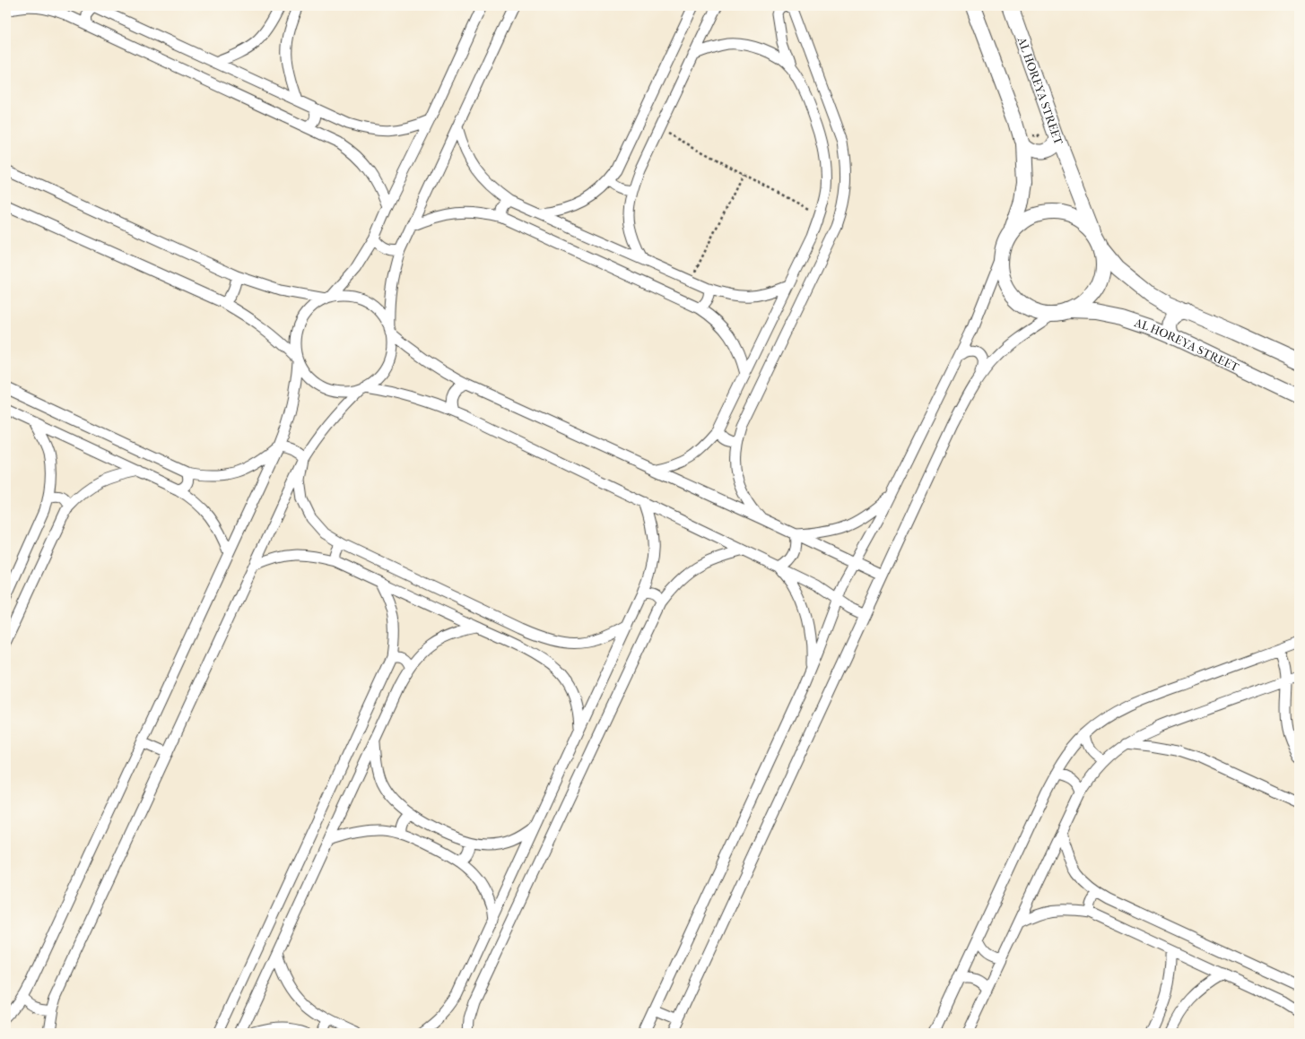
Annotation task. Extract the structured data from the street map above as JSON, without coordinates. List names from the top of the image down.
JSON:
{
  "streets": {
    "street": ["AL HOREYA STREET"]
  }
}
